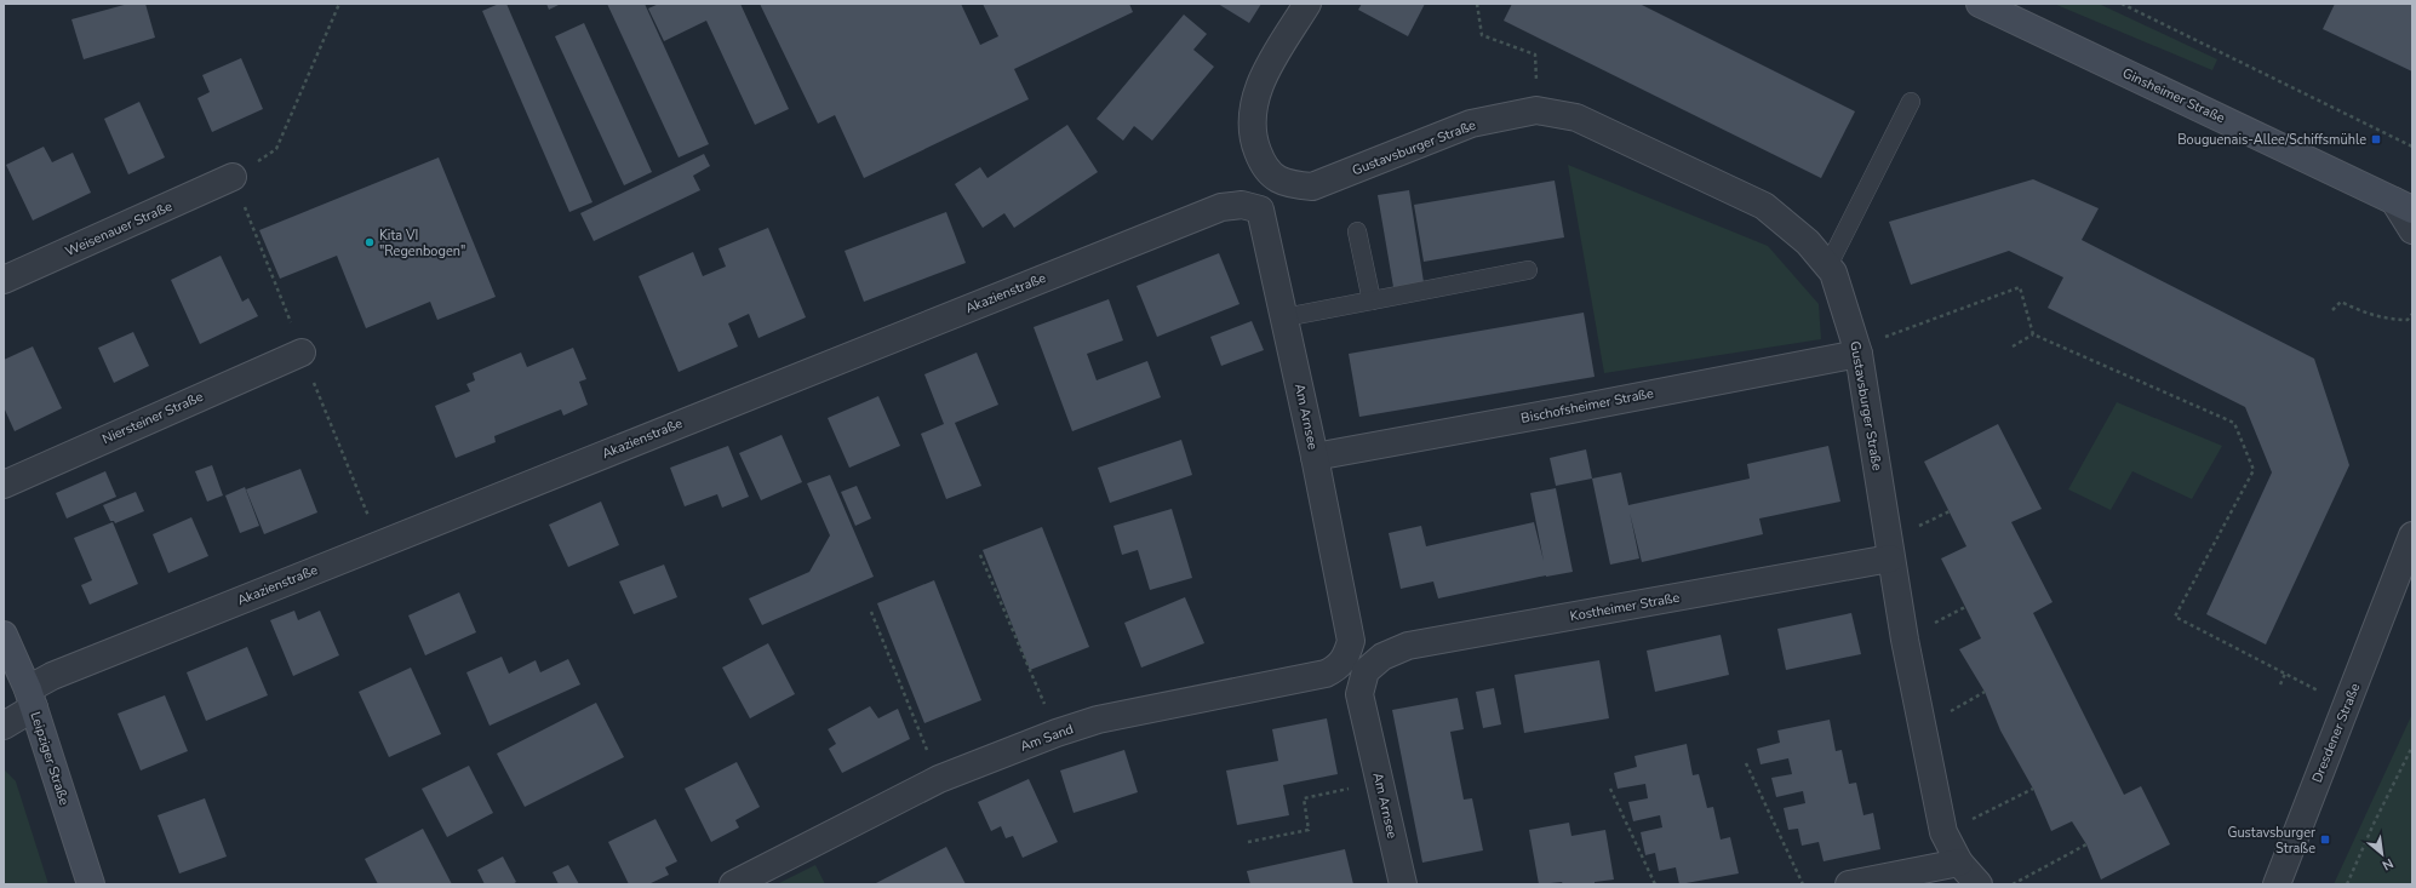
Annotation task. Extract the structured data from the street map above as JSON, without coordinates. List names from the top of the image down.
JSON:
{
  "streets": {
    "main road": ["Ginsheimer Straße", "Leipziger Straße"],
    "street": [
      "Gustavsburger Straße",
      "Weisenauer Straße",
      "Akazienstraße",
      "Bischofsheimer Straße",
      "Am Arnsee",
      "Niersteiner Straße",
      "Kostheimer Straße",
      "Dresdener Straße",
      "Am Sand"
    ]
  },
  "crossings": [
    ["Gustavsburger Straße", "Bischofsheimer Straße"],
    ["Gustavsburger Straße", "Kostheimer Straße"],
    ["Akazienstraße", "Am Arnsee"],
    ["Akazienstraße", "Leipziger Straße"],
    ["Bischofsheimer Straße", "Am Arnsee"],
    ["Am Arnsee", "Kostheimer Straße"],
    ["Am Arnsee", "Am Sand"]
  ],
  "places": {
    "transit": ["Bouguenais-Allee/Schiffsmühle", "Gustavsburger Straße"],
    "other": ["Kita VI \"Regenbogen\""]
  },
  "north": "bottom right"
}
